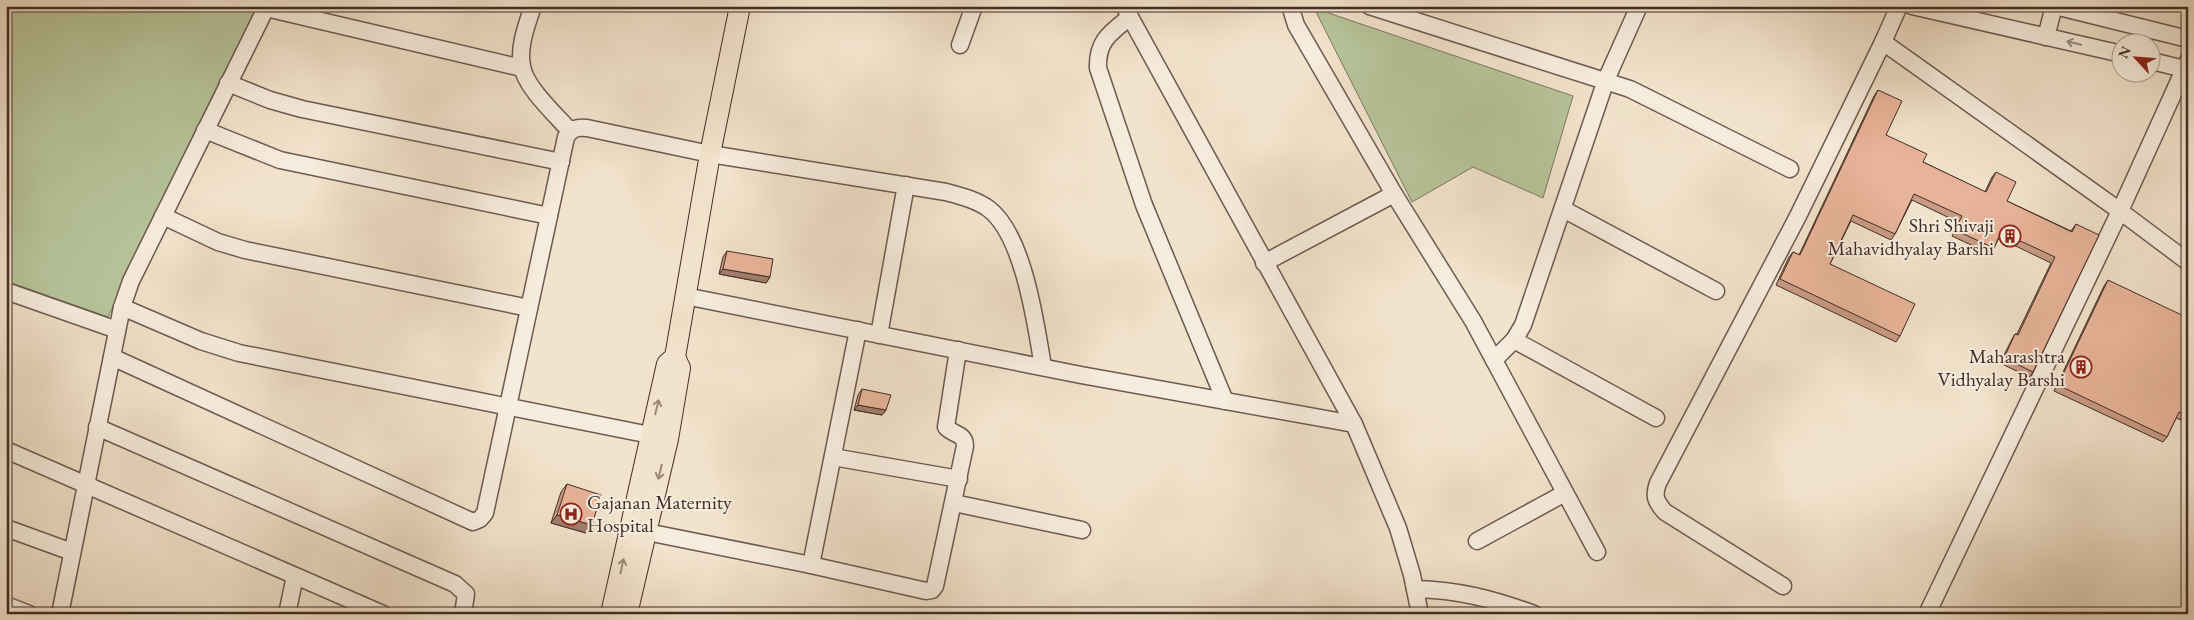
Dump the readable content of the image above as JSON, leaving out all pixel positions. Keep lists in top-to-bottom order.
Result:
{
  "places": {
    "building": ["Shri Shivaji Mahavidhyalay Barshi", "Maharashtra Vidhyalay Barshi"],
    "hospital": ["Gajanan Maternity Hospital"]
  },
  "north": "top left"
}
